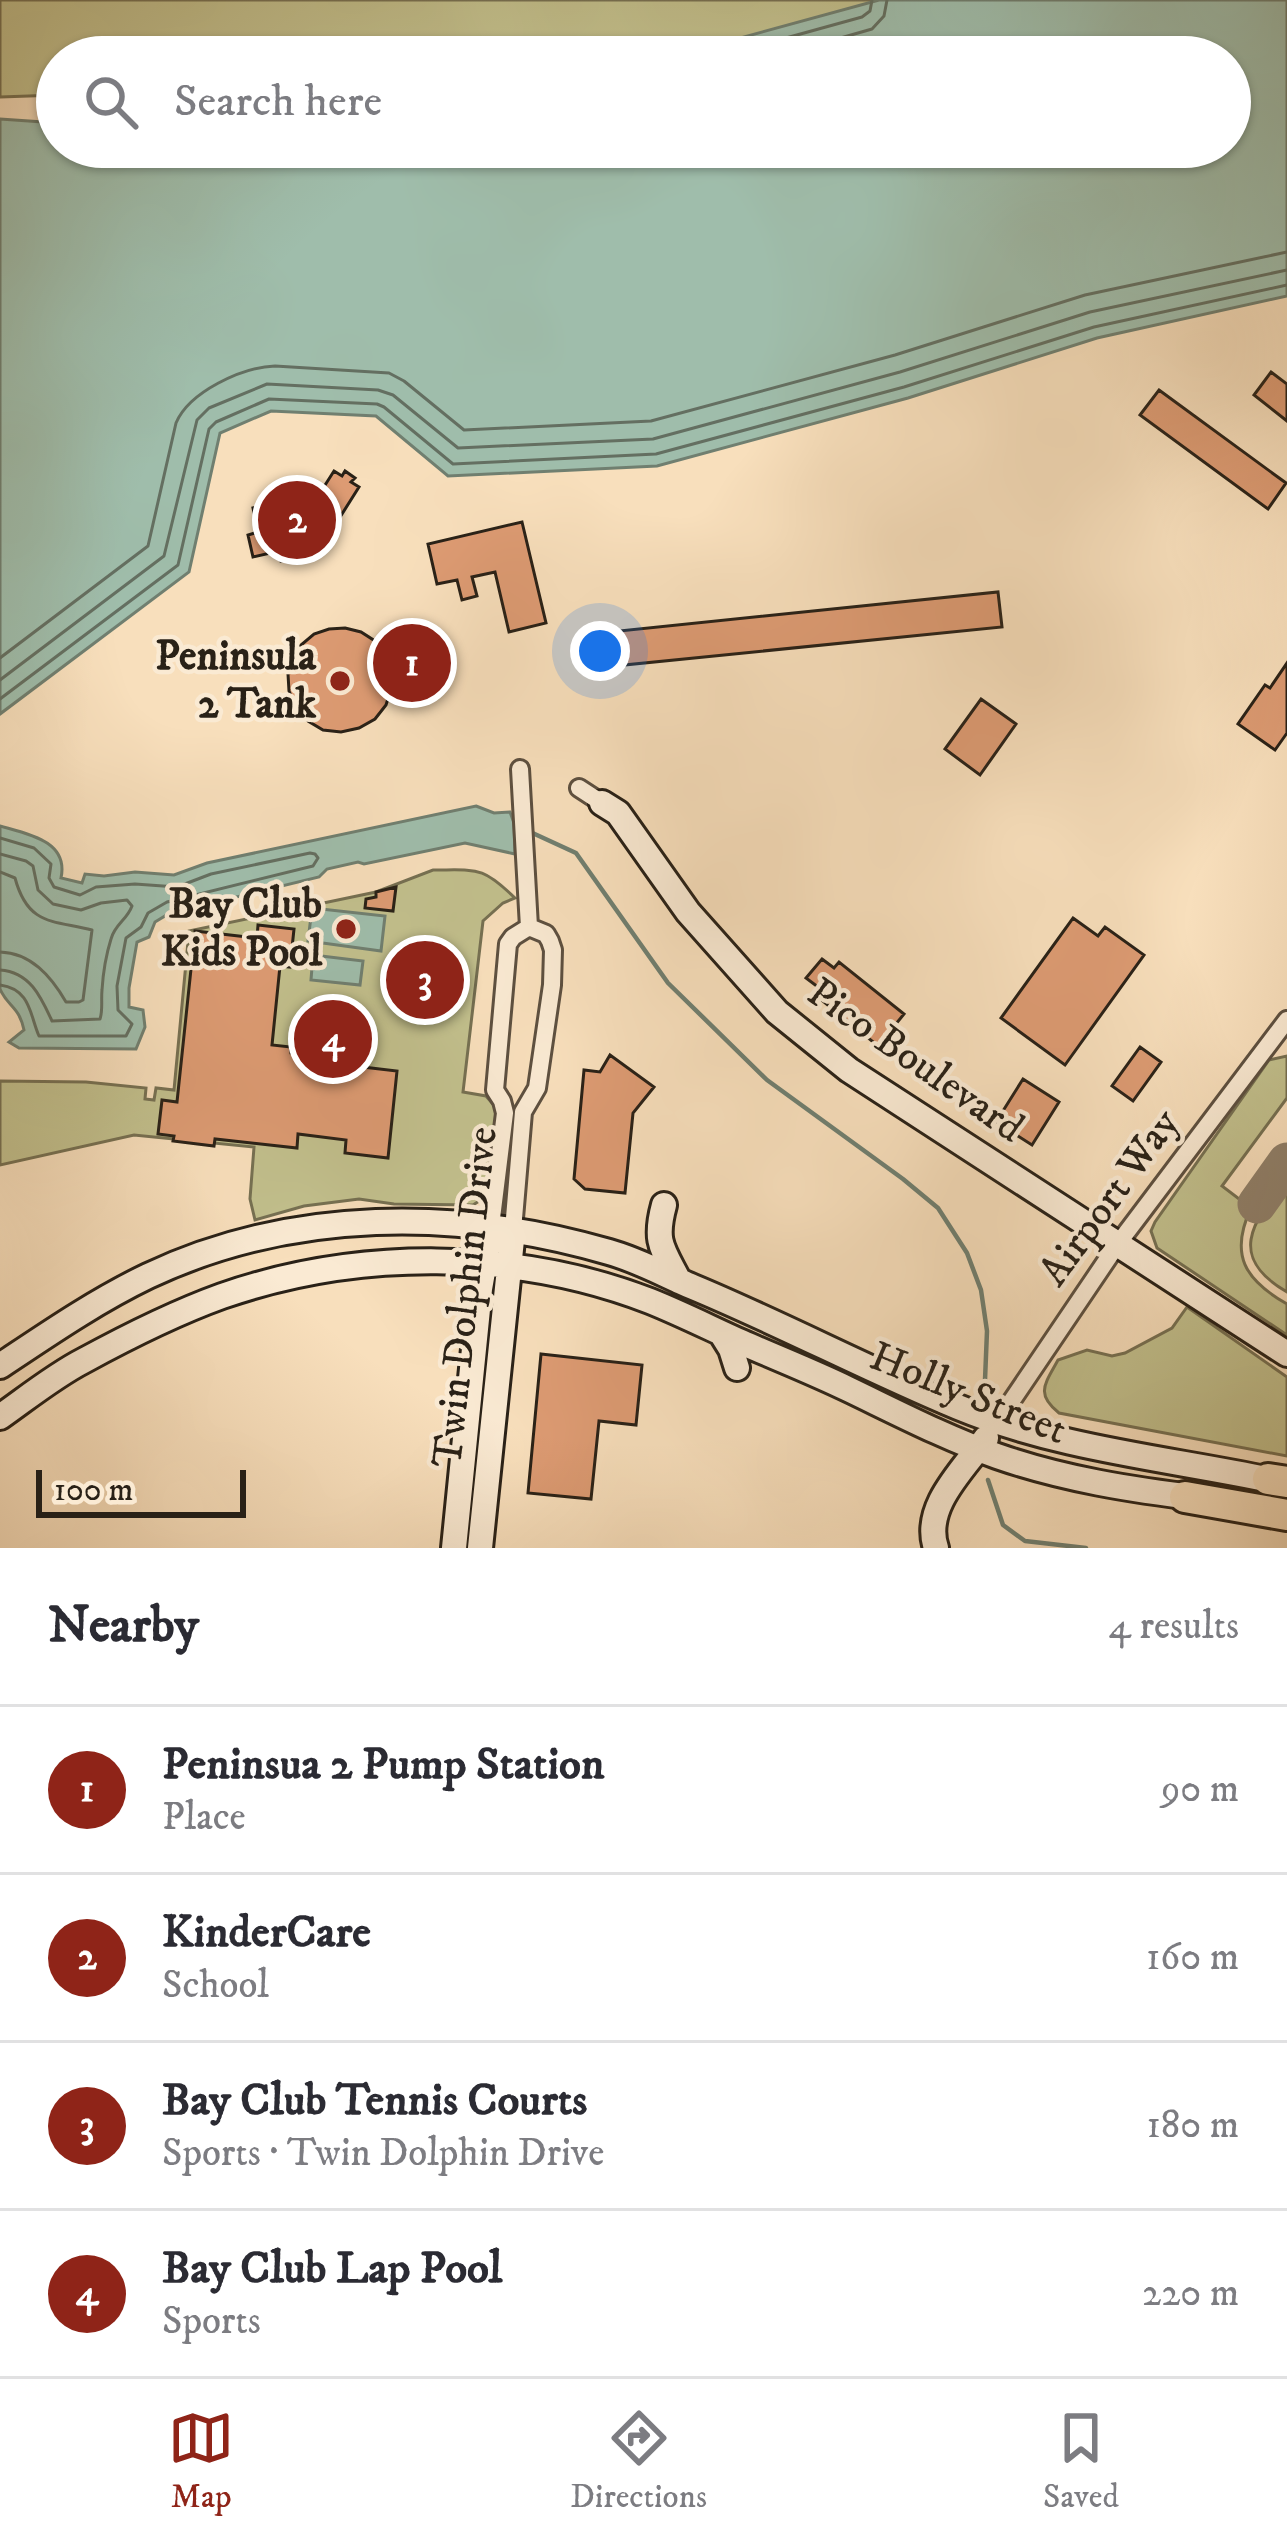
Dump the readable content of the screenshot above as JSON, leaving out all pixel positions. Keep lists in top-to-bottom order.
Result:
{
  "streets": {
    "main road": ["Pico Boulevard", "Twin Dolphin Drive", "Holly Street"],
    "street": ["Airport Way"]
  },
  "crossings": [
    ["Pico Boulevard", "Airport Way"],
    ["Airport Way", "Holly Street"],
    ["Twin Dolphin Drive", "Holly Street"]
  ],
  "places": ["Peninsula 2 Tank", "Bay Club Kids Pool"],
  "scale_bar": "100 m",
  "page": {
    "search": "Search here",
    "pins": [
      "2",
      "1",
      "3",
      "4"
    ],
    "scale": "100 m",
    "heading": ["Nearby", "4 results"],
    "list": [
      {
        "mark": "1",
        "name": "Peninsua 2 Pump Station",
        "note": "Place",
        "value": "90 m"
      },
      {
        "mark": "2",
        "name": "KinderCare",
        "note": "School",
        "value": "160 m"
      },
      {
        "mark": "3",
        "name": "Bay Club Tennis Courts",
        "note": "Sports · Twin Dolphin Drive",
        "value": "180 m"
      },
      {
        "mark": "4",
        "name": "Bay Club Lap Pool",
        "note": "Sports",
        "value": "220 m"
      }
    ],
    "nav": ["Map", "Directions", "Saved"]
  }
}
